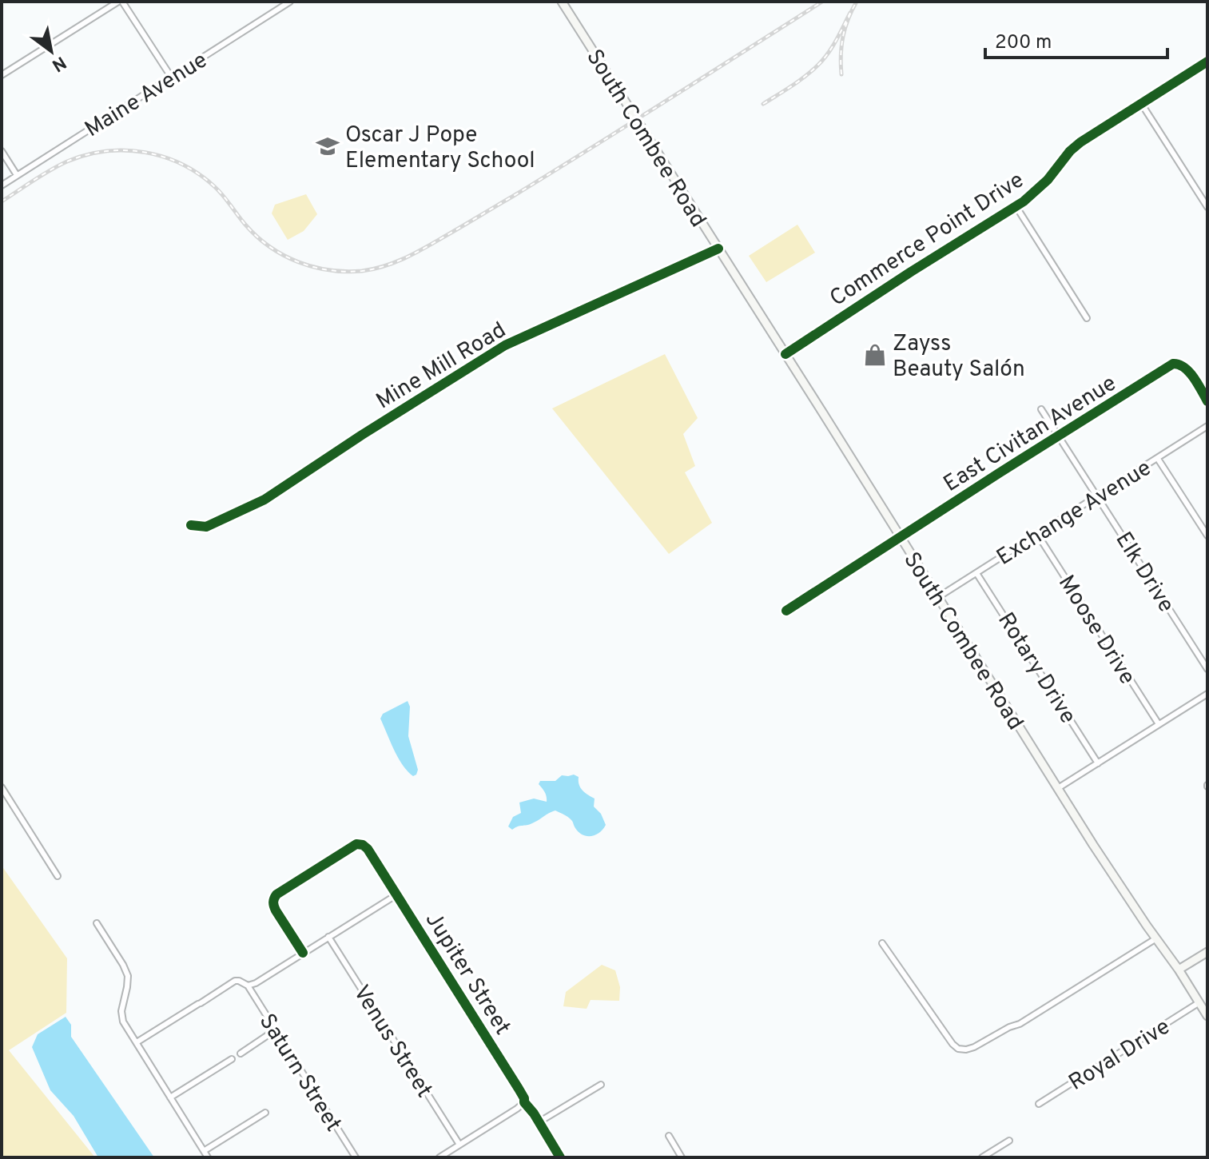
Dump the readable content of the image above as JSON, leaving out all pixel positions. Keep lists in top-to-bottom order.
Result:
{
  "streets": {
    "main road": ["South Combee Road", "Commerce Point Drive"],
    "street": [
      "Maine Avenue",
      "Mine Mill Road",
      "East Civitan Avenue",
      "Exchange Avenue",
      "Elk Drive",
      "Moose Drive",
      "Rotary Drive",
      "Jupiter Street",
      "Venus Street",
      "Royal Drive",
      "Saturn Street"
    ]
  },
  "crossings": [
    ["South Combee Road", "Commerce Point Drive"],
    ["South Combee Road", "Mine Mill Road"],
    ["South Combee Road", "East Civitan Avenue"],
    ["South Combee Road", "Exchange Avenue"],
    ["South Combee Road", "Royal Drive"],
    ["East Civitan Avenue", "Elk Drive"],
    ["Exchange Avenue", "Elk Drive"],
    ["Exchange Avenue", "Moose Drive"],
    ["Exchange Avenue", "Rotary Drive"]
  ],
  "places": {
    "school or university": ["Oscar J Pope Elementary School"],
    "shop": ["Zayss Beauty Salón"]
  },
  "scale_bar": "200 m",
  "north": "bottom right"
}
